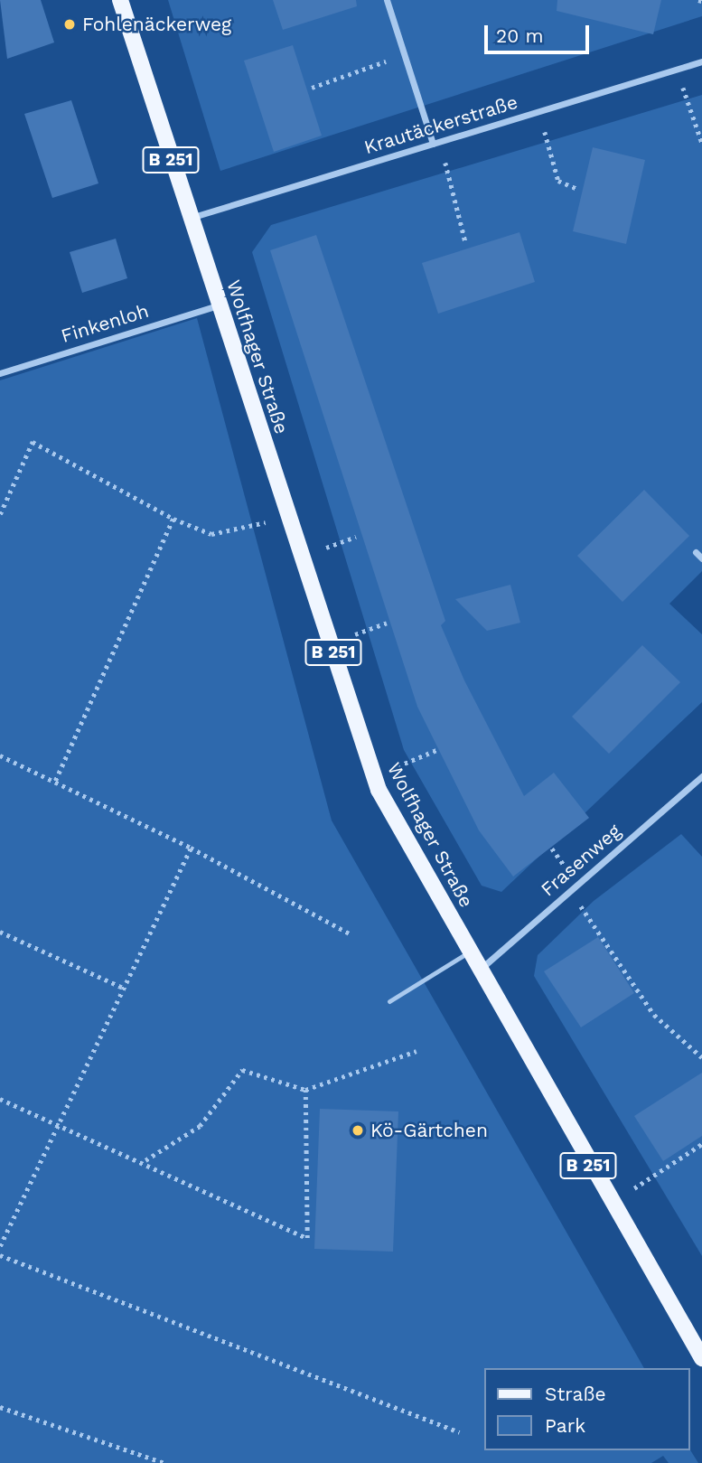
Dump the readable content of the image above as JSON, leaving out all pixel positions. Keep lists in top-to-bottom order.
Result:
{
  "streets": {
    "main road": ["B 251", "Wolfhager Straße"],
    "street": ["Krautäckerstraße", "Finkenloh", "Frasenweg"]
  },
  "crossings": [
    ["Krautäckerstraße", "Wolfhager Straße"],
    ["Finkenloh", "Wolfhager Straße"],
    ["Wolfhager Straße", "Frasenweg"]
  ],
  "places": ["Fohlenäckerweg", "Kö-Gärtchen"],
  "legend": ["Straße", "Park"],
  "scale_bar": "20 m"
}
